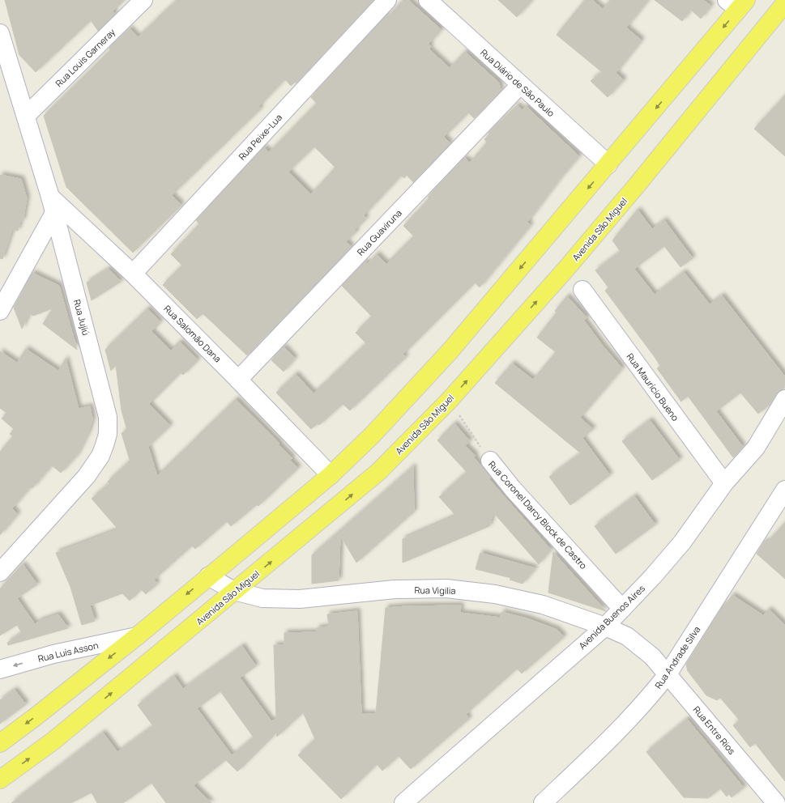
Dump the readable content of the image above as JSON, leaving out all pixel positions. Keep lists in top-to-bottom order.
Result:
{
  "streets": {
    "main road": ["Avenida São Miguel"],
    "street": [
      "Rua Louis Garneray",
      "Rua Diário de São Paulo",
      "Rua Peixe-Lua",
      "Rua Guaviruna",
      "Rua Jujiú",
      "Rua Salomão Dana",
      "Rua Maurício Bueno",
      "Rua Coronel Darcy Block de Castro",
      "Rua Vigilia",
      "Avenida Buenos Aires",
      "Rua Luís Asson",
      "Rua Andrade Silva",
      "Rua Entre Rios"
    ]
  },
  "crossings": [
    ["Rua Louis Garneray", "Rua Jujiú"],
    ["Rua Diário de São Paulo", "Rua Guaviruna"],
    ["Rua Peixe-Lua", "Rua Salomão Dana"],
    ["Avenida São Miguel", "Rua Coronel Darcy Block de Castro"],
    ["Avenida São Miguel", "Rua Vigilia"],
    ["Rua Guaviruna", "Rua Salomão Dana"],
    ["Rua Jujiú", "Rua Salomão Dana"],
    ["Rua Maurício Bueno", "Avenida Buenos Aires"],
    ["Rua Coronel Darcy Block de Castro", "Avenida Buenos Aires"],
    ["Rua Vigilia", "Avenida Buenos Aires"],
    ["Rua Vigilia", "Rua Entre Rios"],
    ["Rua Andrade Silva", "Rua Entre Rios"]
  ],
  "one_way": ["Rua Luís Asson"]
}
